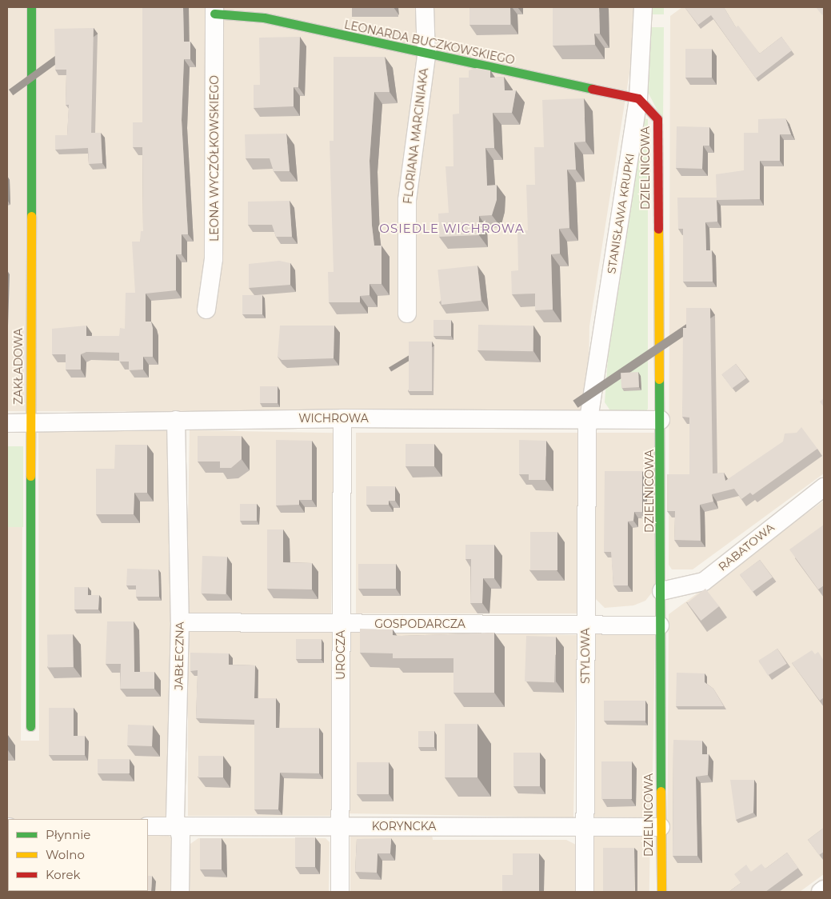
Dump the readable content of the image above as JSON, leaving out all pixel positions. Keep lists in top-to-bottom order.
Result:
{
  "streets": {
    "street": [
      "LEONARDA BUCZKOWSKIEGO",
      "FLORIANA MARCINIAKA",
      "LEONA WYCZÓŁKOWSKIEGO",
      "DZIELNICOWA",
      "STANISŁAWA KRUPKI",
      "ZAKŁADOWA",
      "WICHROWA",
      "RABATOWA",
      "GOSPODARCZA",
      "UROCZA",
      "JABŁECZNA",
      "STYLOWA",
      "KORYNCKA"
    ]
  },
  "crossings": [
    ["LEONARDA BUCZKOWSKIEGO", "FLORIANA MARCINIAKA"],
    ["LEONARDA BUCZKOWSKIEGO", "LEONA WYCZÓŁKOWSKIEGO"],
    ["LEONARDA BUCZKOWSKIEGO", "DZIELNICOWA"],
    ["LEONARDA BUCZKOWSKIEGO", "STANISŁAWA KRUPKI"],
    ["DZIELNICOWA", "STANISŁAWA KRUPKI"],
    ["DZIELNICOWA", "WICHROWA"],
    ["DZIELNICOWA", "RABATOWA"],
    ["DZIELNICOWA", "GOSPODARCZA"],
    ["DZIELNICOWA", "KORYNCKA"],
    ["STANISŁAWA KRUPKI", "WICHROWA"],
    ["STANISŁAWA KRUPKI", "STYLOWA"],
    ["ZAKŁADOWA", "WICHROWA"],
    ["WICHROWA", "UROCZA"],
    ["WICHROWA", "JABŁECZNA"],
    ["WICHROWA", "STYLOWA"],
    ["GOSPODARCZA", "UROCZA"],
    ["GOSPODARCZA", "JABŁECZNA"],
    ["GOSPODARCZA", "STYLOWA"],
    ["UROCZA", "KORYNCKA"],
    ["JABŁECZNA", "KORYNCKA"],
    ["STYLOWA", "KORYNCKA"]
  ],
  "districts": ["OSIEDLE WICHROWA"],
  "legend": ["Płynnie", "Wolno", "Korek"]
}
